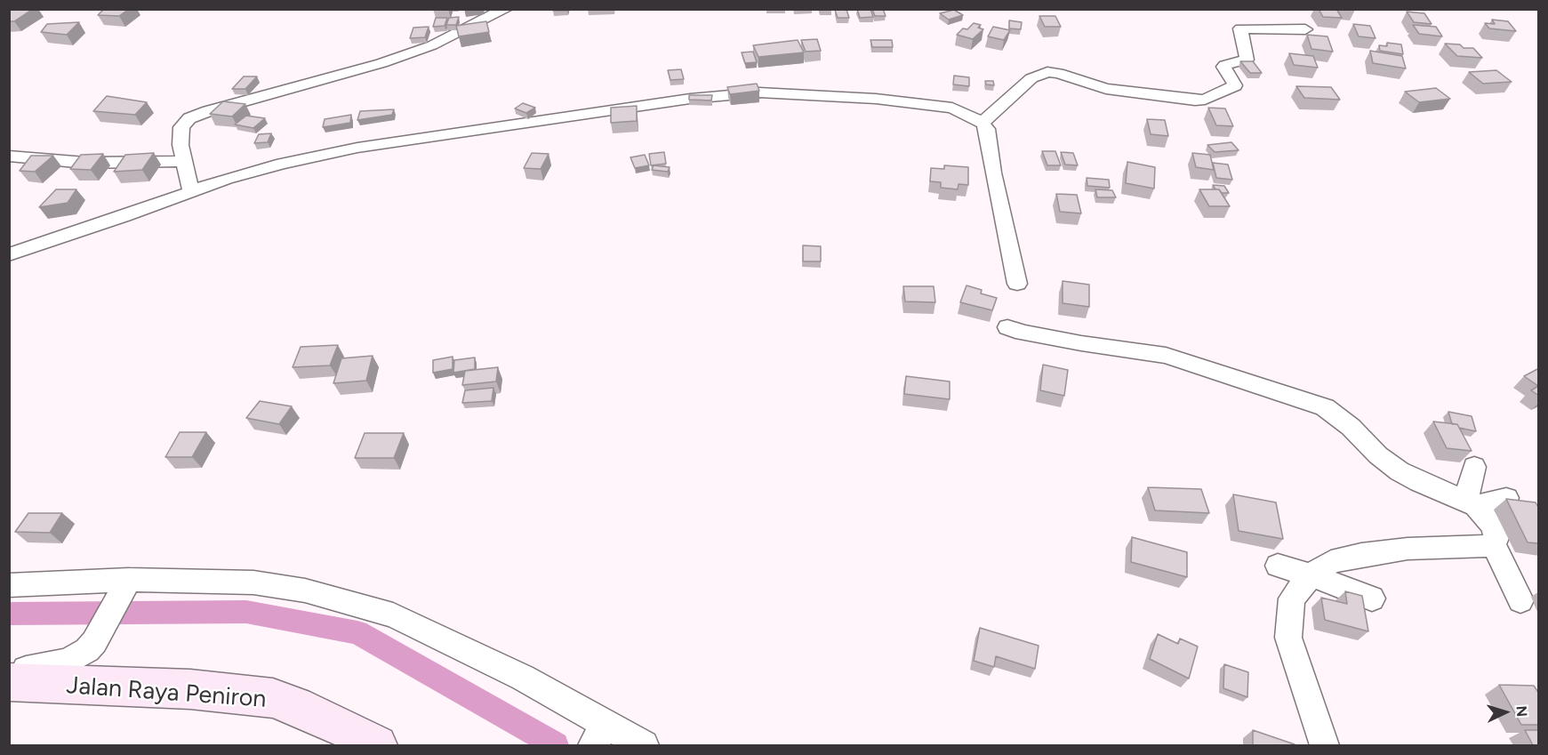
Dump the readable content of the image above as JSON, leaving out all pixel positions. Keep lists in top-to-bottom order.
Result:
{
  "streets": {
    "main road": ["Jalan Raya Peniron"]
  },
  "north": "right"
}
